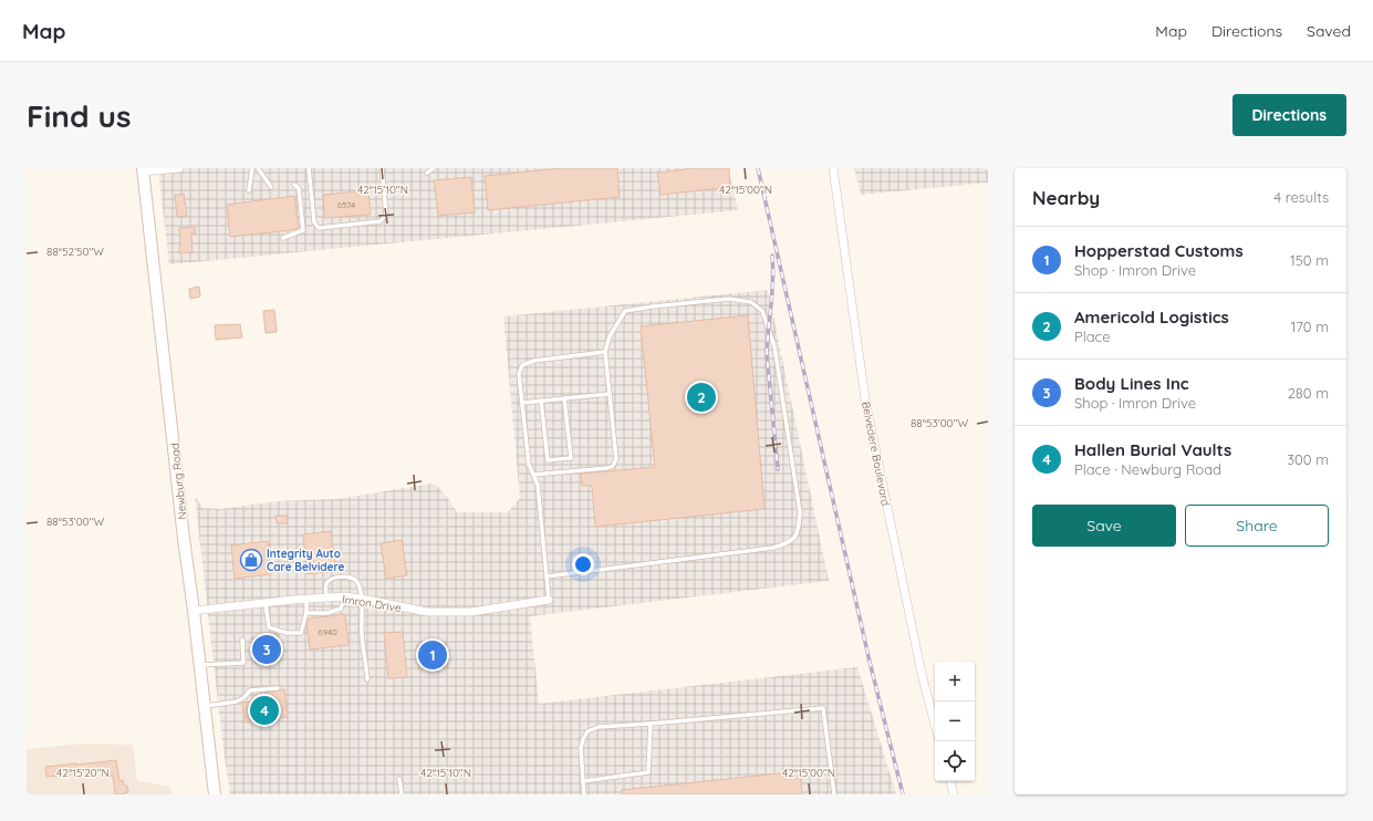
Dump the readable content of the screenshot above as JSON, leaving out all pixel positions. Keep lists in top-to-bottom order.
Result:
{
  "streets": {
    "main road": ["Newburg Road"],
    "street": ["Belvedere Boulevard", "Imron Drive"]
  },
  "crossings": [
    ["Newburg Road", "Imron Drive"]
  ],
  "places": {
    "shop": ["Integrity Auto Care Belvidere"]
  },
  "house_numbers": ["6574", "6940"],
  "page": {
    "header": "Map",
    "nav": ["Map", "Directions", "Saved"],
    "buttons": [
      "Directions",
      ["Save", "Share"]
    ],
    "title": "Find us",
    "heading": ["Nearby", "4 results"],
    "list": [
      {
        "mark": "1",
        "name": "Hopperstad Customs",
        "note": "Shop · Imron Drive",
        "value": "150 m"
      },
      {
        "mark": "2",
        "name": "Americold Logistics",
        "note": "Place",
        "value": "170 m"
      },
      {
        "mark": "3",
        "name": "Body Lines Inc",
        "note": "Shop · Imron Drive",
        "value": "280 m"
      },
      {
        "mark": "4",
        "name": "Hallen Burial Vaults",
        "note": "Place · Newburg Road",
        "value": "300 m"
      }
    ],
    "pins": [
      "2",
      "3",
      "1",
      "4"
    ],
    "map_buttons": ["+", "−"]
  },
  "coordinates": [
    "42°15'10\"N",
    "42°15'00\"N",
    "88°52'50\"W",
    "88°53'00\"W",
    "42°15'20\"N"
  ]
}
